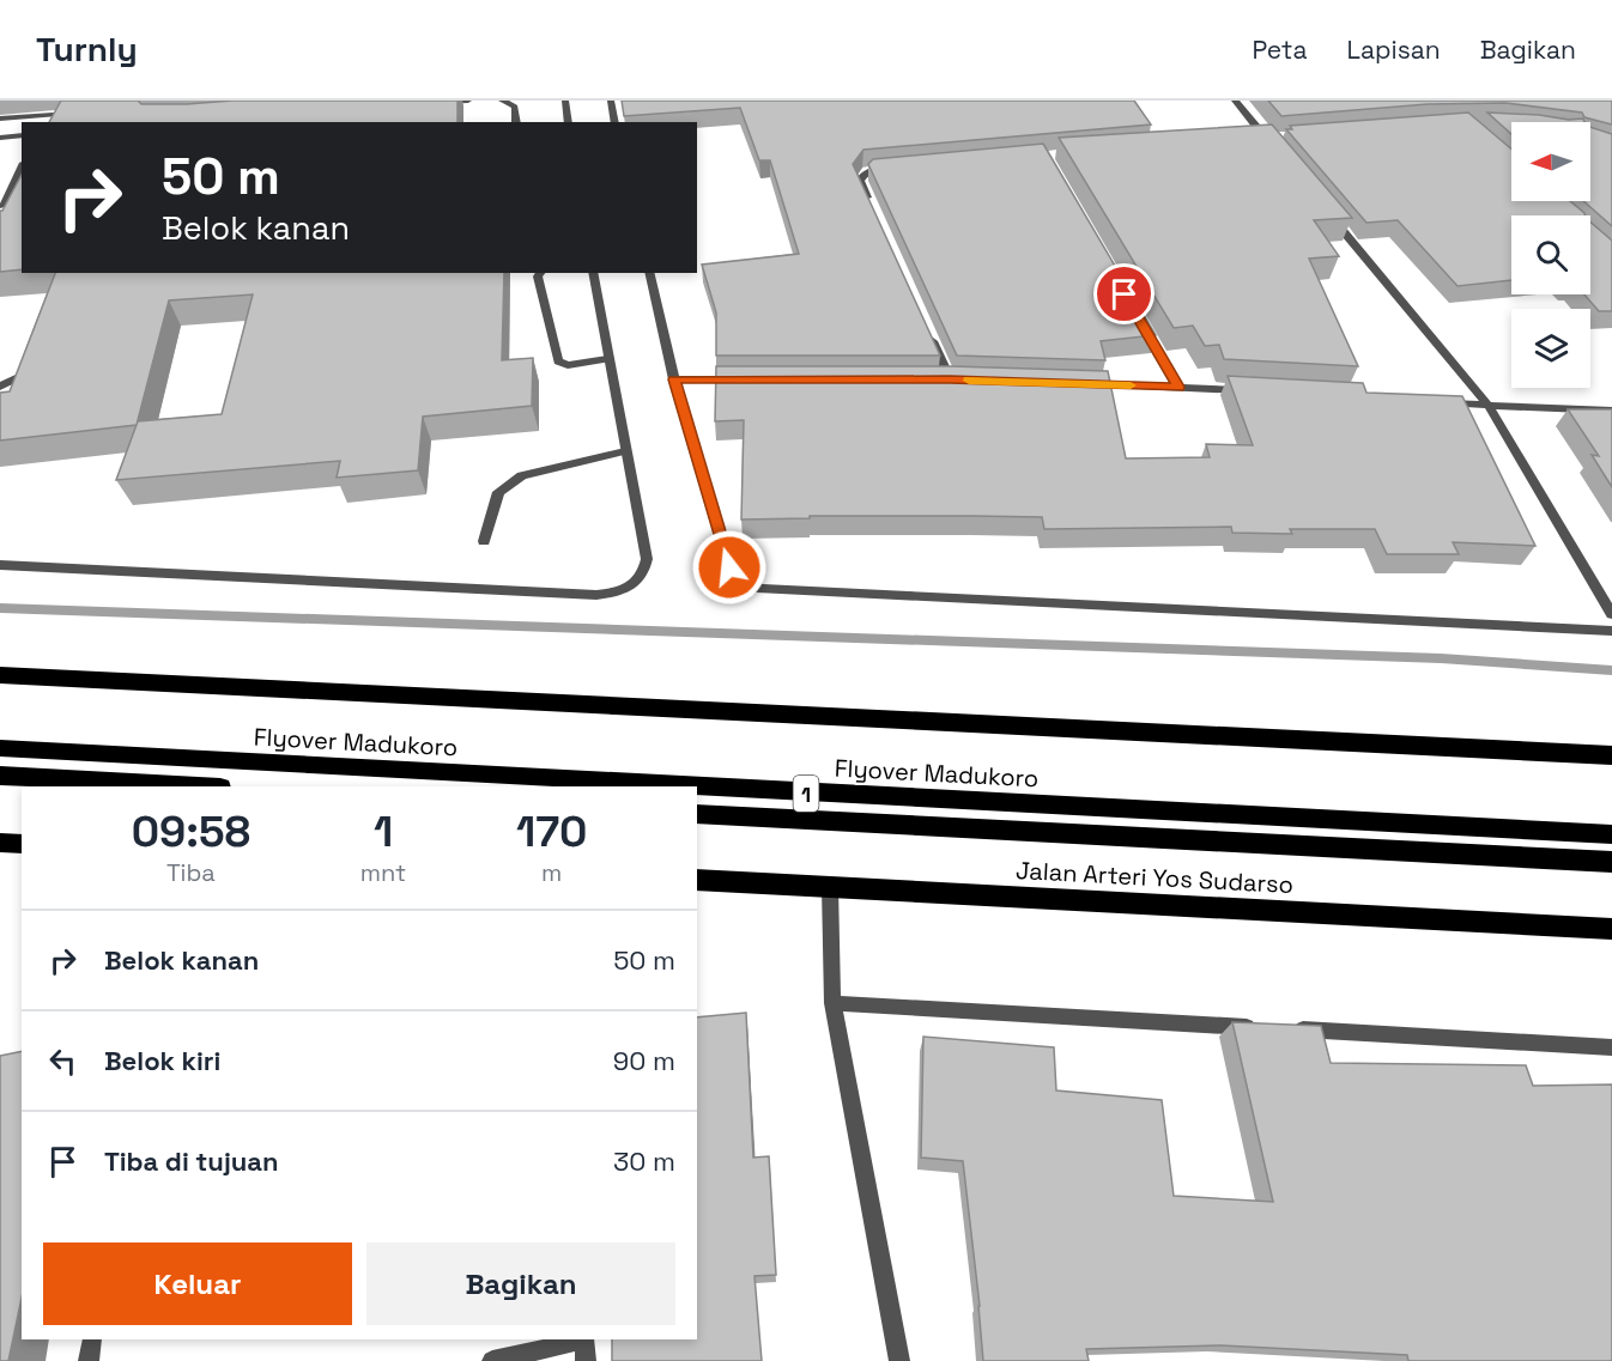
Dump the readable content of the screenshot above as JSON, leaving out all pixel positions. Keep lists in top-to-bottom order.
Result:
{
  "streets": {
    "highway": ["Flyover Madukoro", "1", "Jalan Arteri Yos Sudarso"]
  },
  "north": "left",
  "page": {
    "header": "Turnly",
    "nav": ["Peta", "Lapisan", "Bagikan"],
    "turn": ["50 m", "Belok kanan"],
    "eta": [
      "09:58",
      "Tiba",
      "1",
      "mnt",
      "170",
      "m"
    ],
    "list": [
      {
        "name": "Belok kanan",
        "value": "50 m"
      },
      {
        "name": "Belok kiri",
        "value": "90 m"
      },
      {
        "name": "Tiba di tujuan",
        "value": "30 m"
      }
    ],
    "buttons": ["Keluar", "Bagikan"]
  }
}
